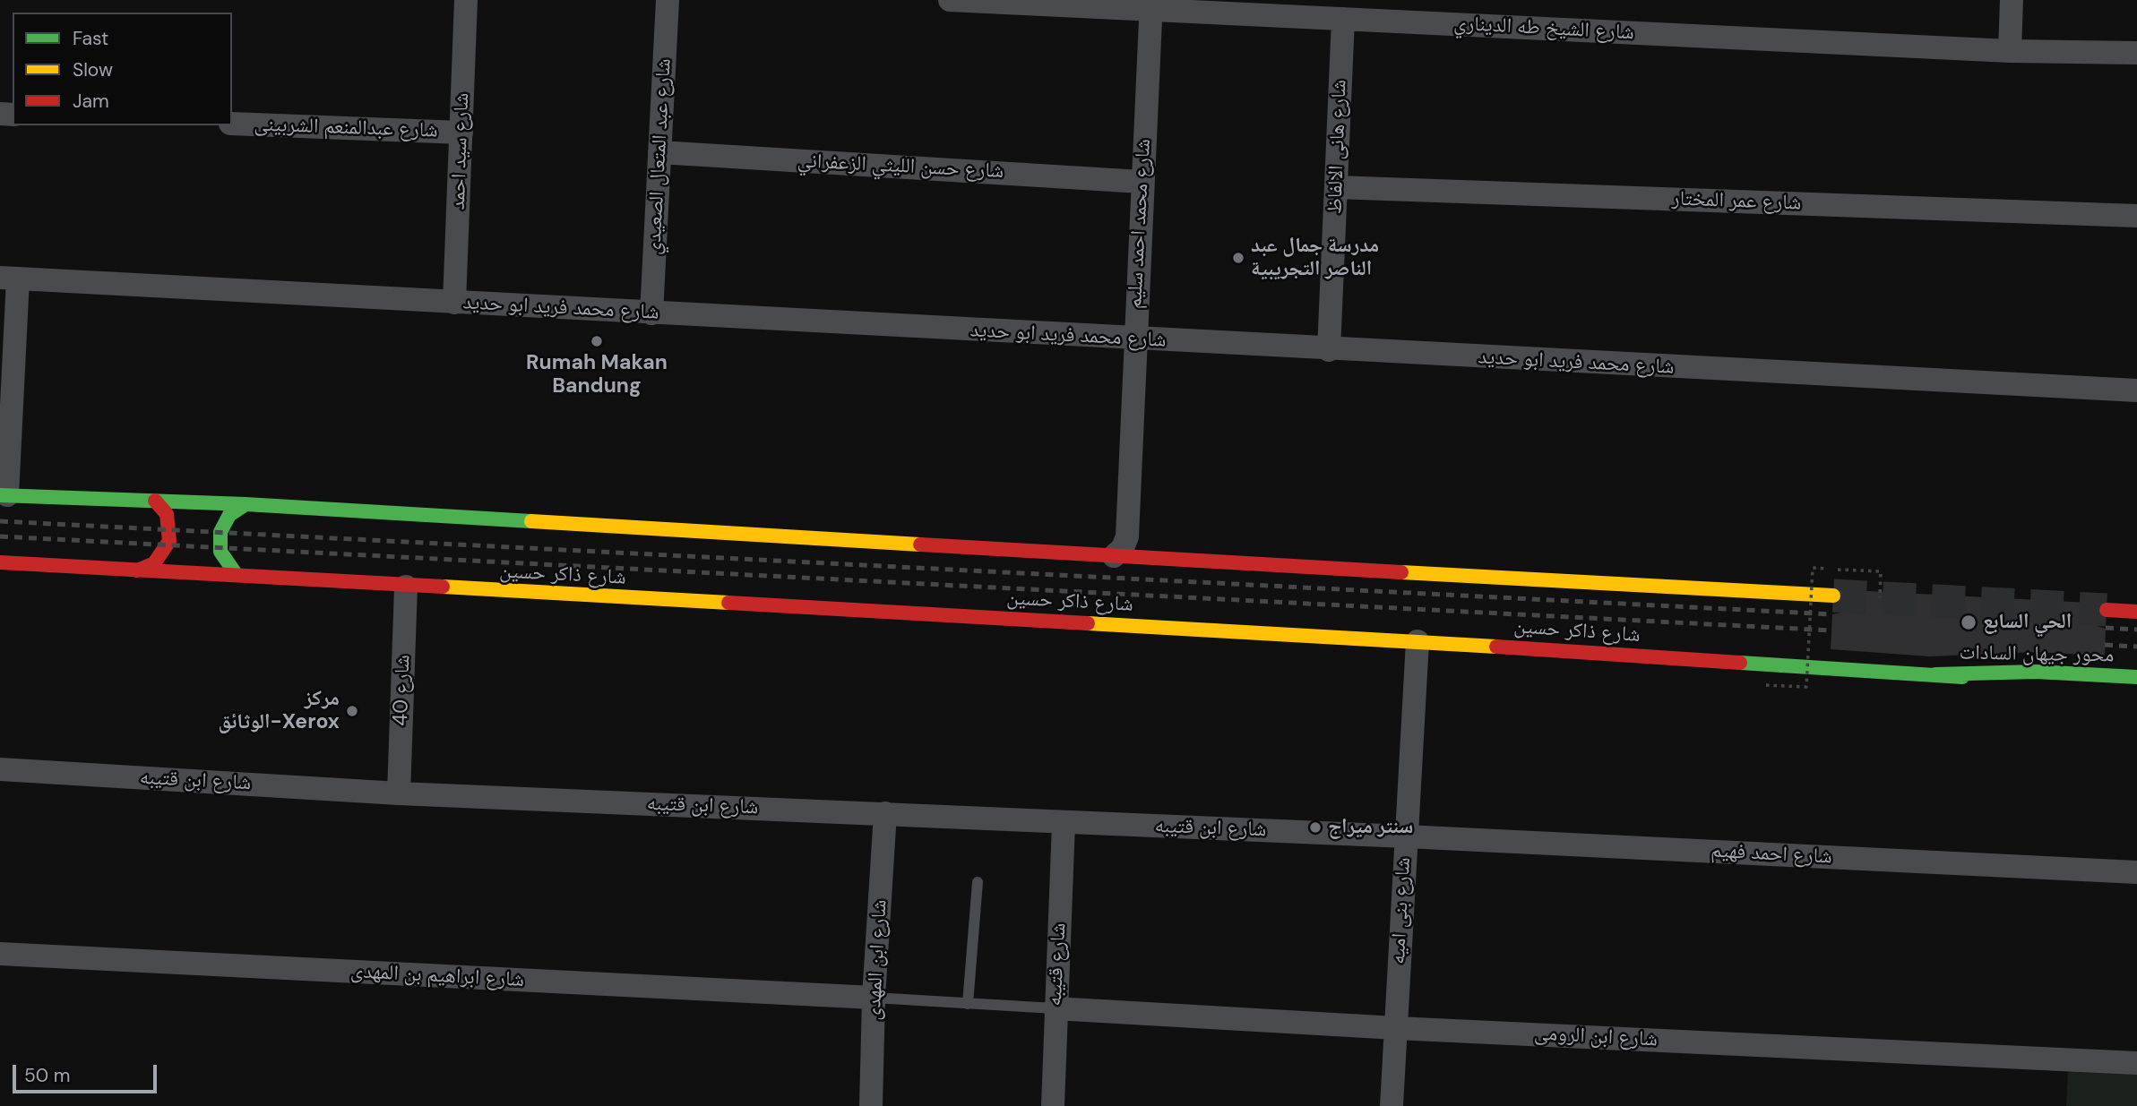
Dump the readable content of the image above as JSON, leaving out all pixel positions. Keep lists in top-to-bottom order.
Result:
{
  "streets": {
    "main road": ["شارع ذاكر حسين", "محور جيهان السادات"],
    "street": [
      "شارع الشيخ طه الديناري",
      "شارع عبدالمنعم الشربينى",
      "شارع هانى الالفاظ",
      "شارع سيد احمد",
      "شارع عبد المتعال الصعيدي",
      "شارع حسن الليثي الزعفراني",
      "شارع عمر المختار",
      "شارع محمد احمد سليم",
      "شارع محمد فريد ابو حديد",
      "شارع 40",
      "شارع ابن قتيبه",
      "شارع احمد فهيم",
      "شارع بنى اميه",
      "شارع ابن المهدى",
      "شارع قتيبه",
      "شارع ابراهيم بن المهدى",
      "شارع ابن الرومى"
    ]
  },
  "crossings": [
    ["شارع الشيخ طه الديناري", "شارع هانى الالفاظ"],
    ["شارع الشيخ طه الديناري", "شارع محمد احمد سليم"],
    ["شارع عبدالمنعم الشربينى", "شارع سيد احمد"],
    ["شارع هانى الالفاظ", "شارع عمر المختار"],
    ["شارع هانى الالفاظ", "شارع محمد فريد ابو حديد"],
    ["شارع سيد احمد", "شارع محمد فريد ابو حديد"],
    ["شارع عبد المتعال الصعيدي", "شارع حسن الليثي الزعفراني"],
    ["شارع عبد المتعال الصعيدي", "شارع محمد فريد ابو حديد"],
    ["شارع حسن الليثي الزعفراني", "شارع محمد احمد سليم"],
    ["شارع محمد احمد سليم", "شارع محمد فريد ابو حديد"],
    ["شارع ذاكر حسين", "محور جيهان السادات"],
    ["شارع ذاكر حسين", "شارع 40"],
    ["شارع ذاكر حسين", "شارع بنى اميه"],
    ["شارع 40", "شارع ابن قتيبه"],
    ["شارع ابن قتيبه", "شارع احمد فهيم"],
    ["شارع ابن قتيبه", "شارع بنى اميه"],
    ["شارع ابن قتيبه", "شارع ابن المهدى"],
    ["شارع ابن قتيبه", "شارع قتيبه"],
    ["شارع احمد فهيم", "شارع بنى اميه"],
    ["شارع بنى اميه", "شارع ابن الرومى"],
    ["شارع ابن المهدى", "شارع ابراهيم بن المهدى"],
    ["شارع قتيبه", "شارع ابن الرومى"]
  ],
  "places": [
    "مدرسة جمال عبد الناصر التجريبية",
    "Rumah Makan Bandung",
    "الحي السابع",
    "مركز الوثائق-Xerox",
    "سنتر ميراج"
  ],
  "legend": ["Fast", "Slow", "Jam"],
  "scale_bar": "50 m"
}
